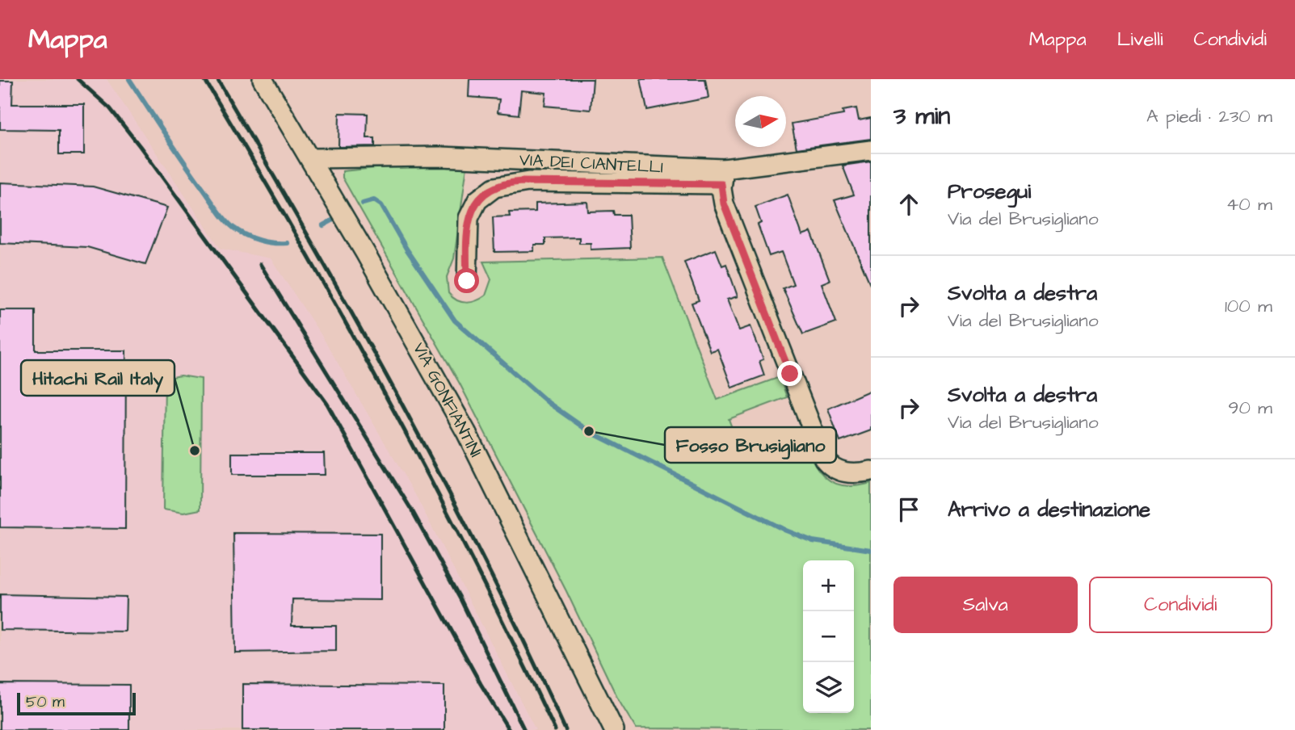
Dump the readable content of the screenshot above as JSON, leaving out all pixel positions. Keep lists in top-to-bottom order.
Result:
{
  "streets": {
    "street": ["VIA DEI CIANTELLI", "VIA GONFIANTINI"]
  },
  "crossings": [
    ["VIA DEI CIANTELLI", "VIA GONFIANTINI"]
  ],
  "places": ["Fosso Brusigliano", "Hitachi Rail Italy"],
  "scale_bar": "50 m",
  "north": "right",
  "page": {
    "header": "Mappa",
    "nav": ["Mappa", "Livelli", "Condividi"],
    "heading": ["3 min", "A piedi · 230 m"],
    "list": [
      ["Prosegui", "Via del Brusigliano", "40 m"],
      ["Svolta a destra", "Via del Brusigliano", "100 m"],
      ["Svolta a destra", "Via del Brusigliano", "90 m"],
      "Arrivo a destinazione"
    ],
    "buttons": ["Salva", "Condividi"],
    "map_buttons": ["+", "−"],
    "scale": "50 m"
  }
}
